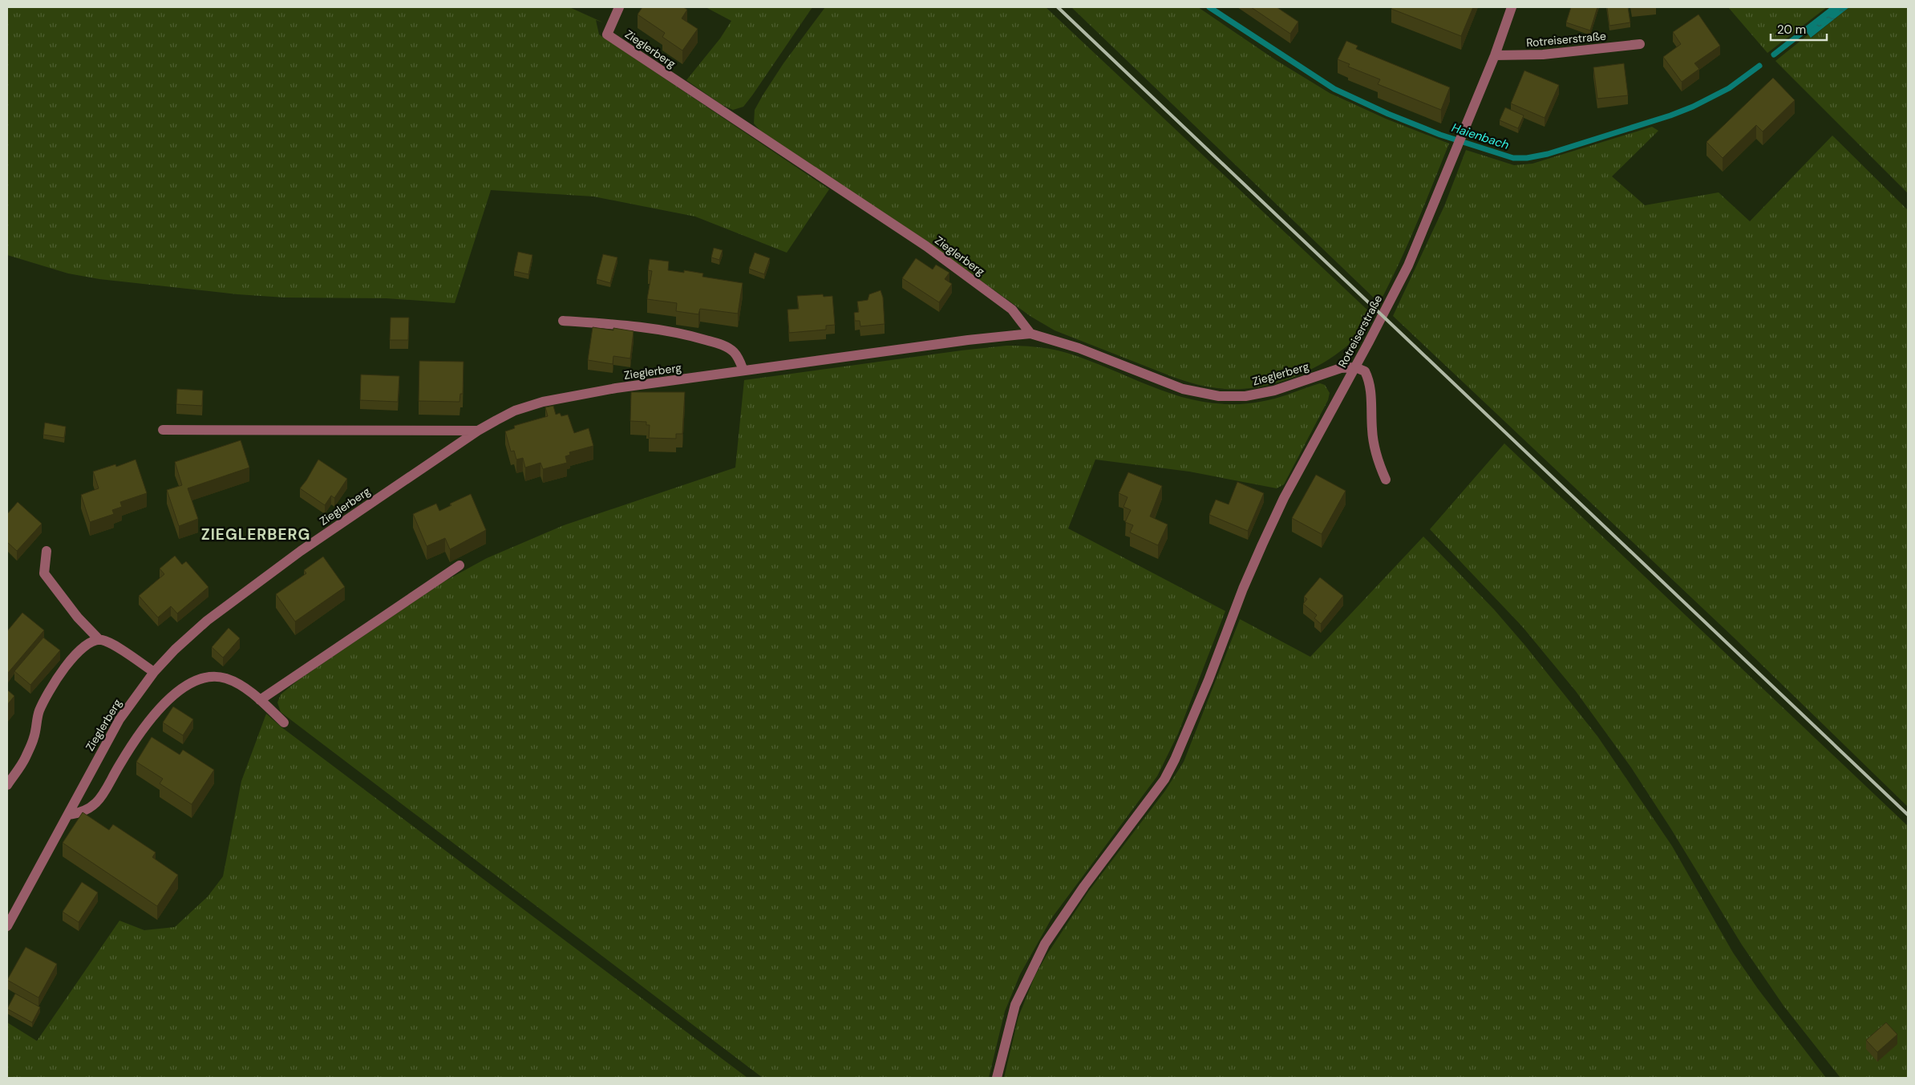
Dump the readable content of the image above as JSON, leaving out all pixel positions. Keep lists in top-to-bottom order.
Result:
{
  "streets": {
    "street": ["Rotreiserstraße", "Zieglerberg"]
  },
  "crossings": [
    ["Rotreiserstraße", "Zieglerberg"]
  ],
  "districts": ["ZIEGLERBERG"],
  "water": ["Haienbach"],
  "scale_bar": "20 m"
}
